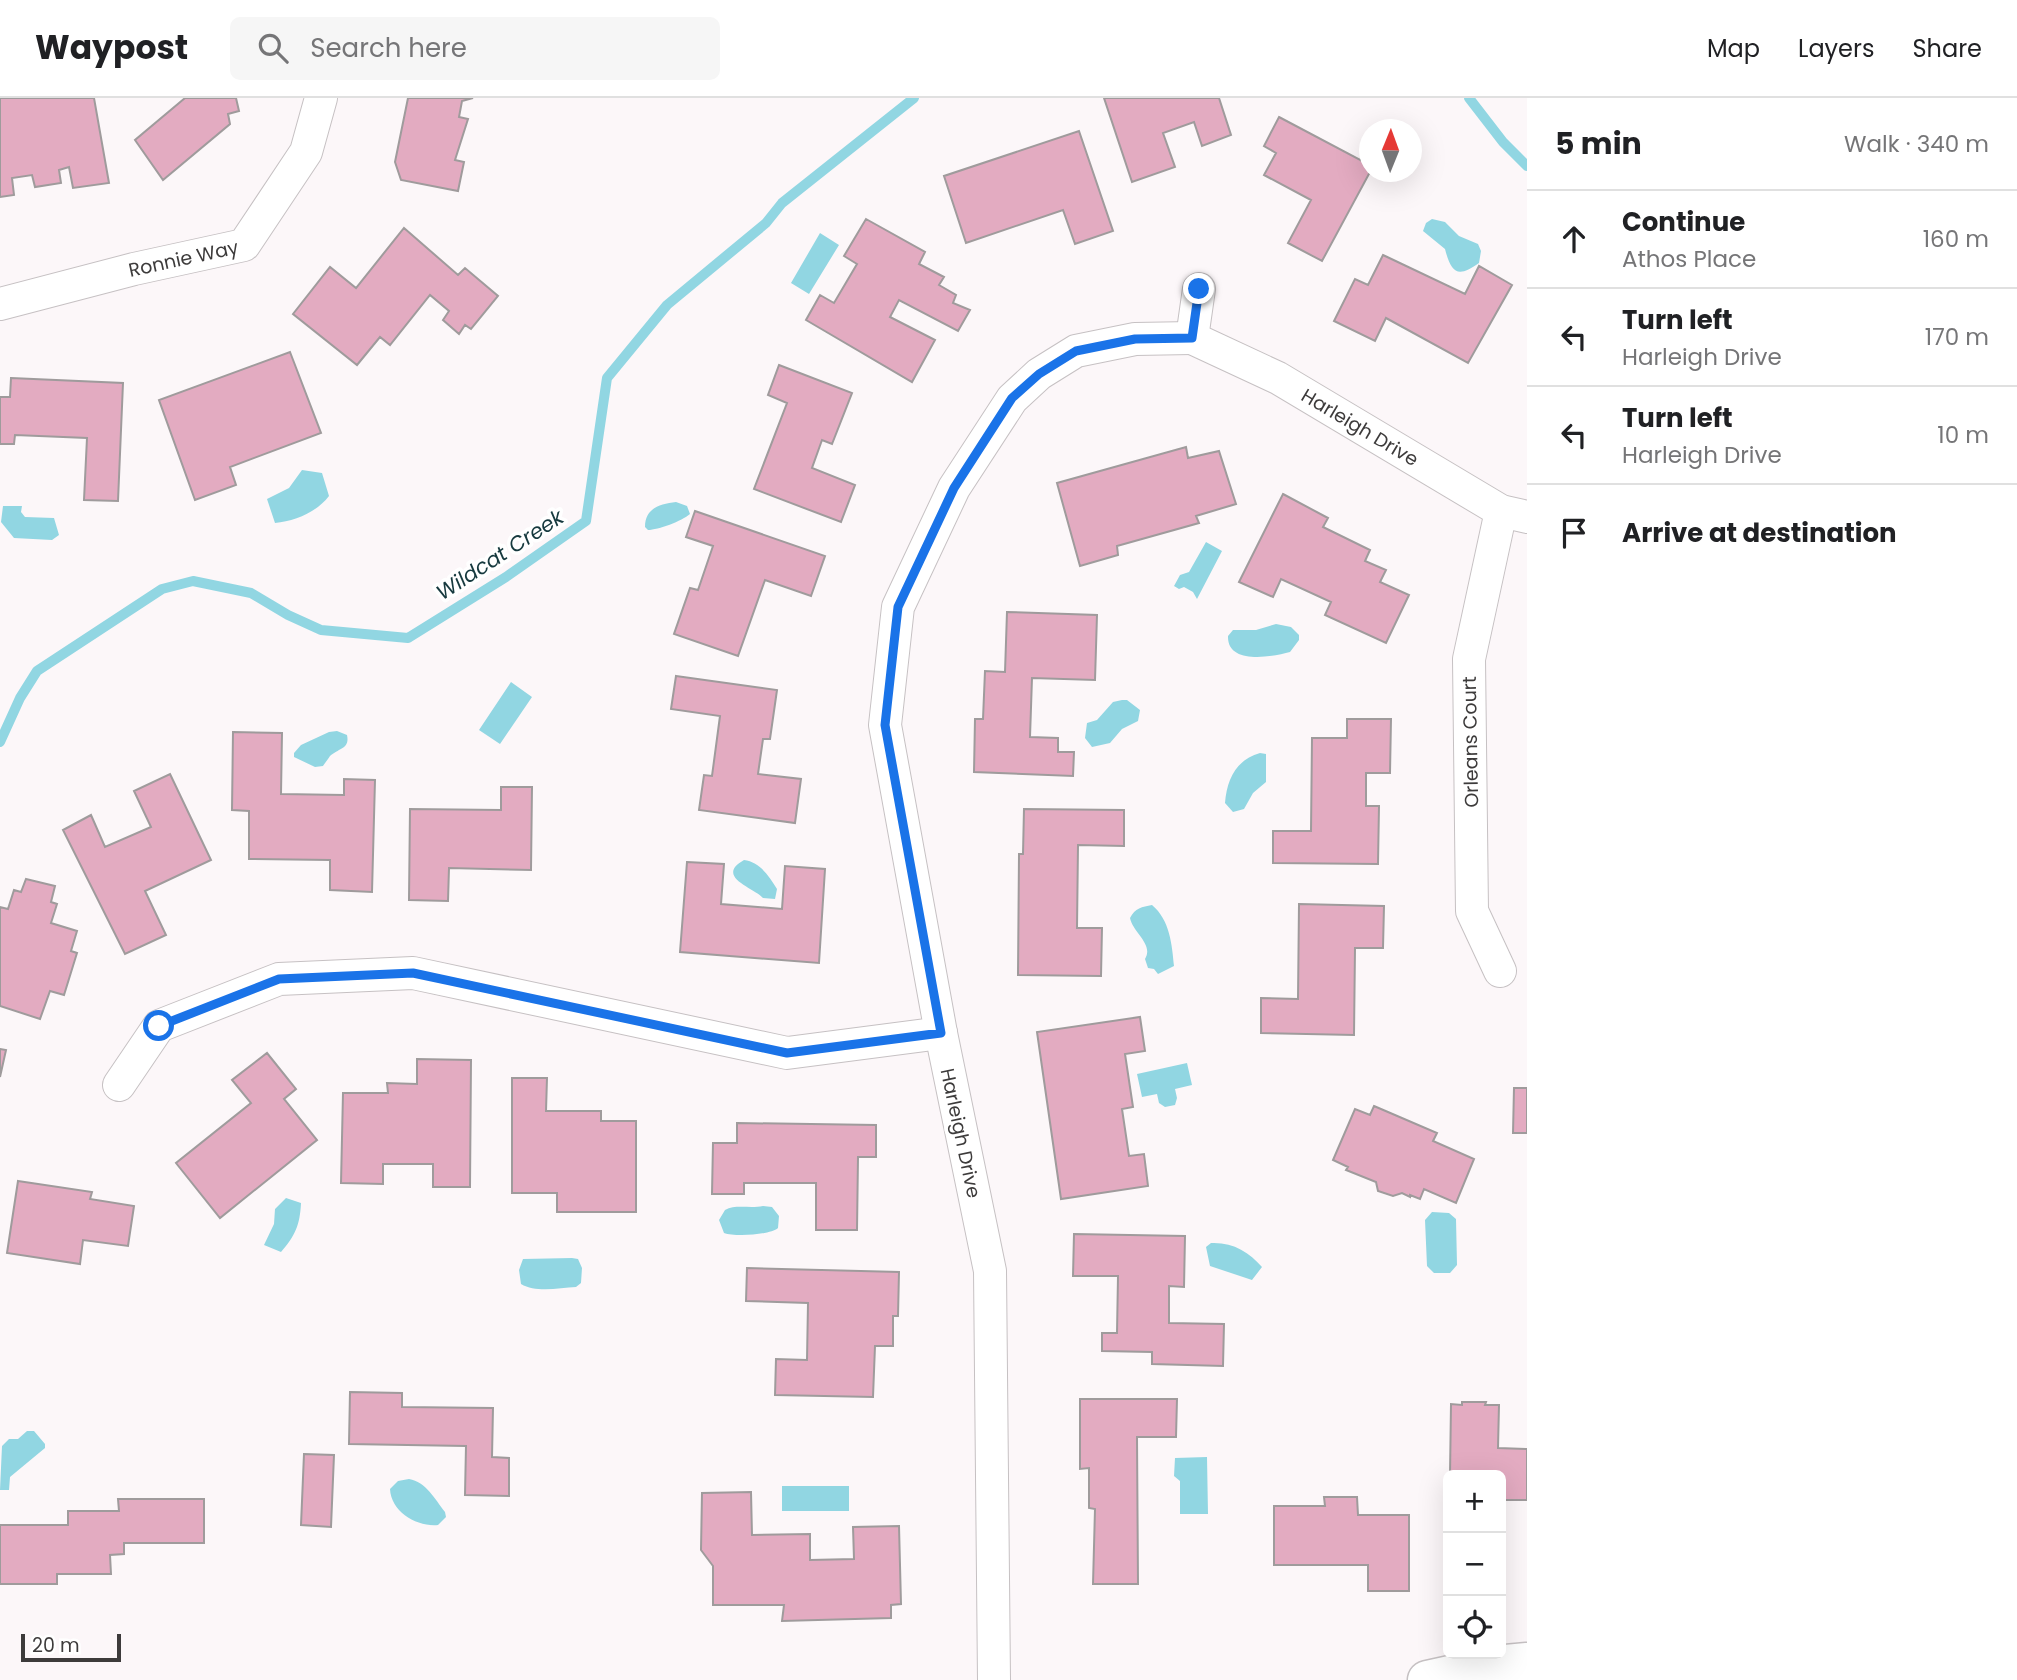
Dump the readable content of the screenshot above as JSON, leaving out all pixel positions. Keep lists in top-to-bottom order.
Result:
{
  "streets": {
    "street": ["Ronnie Way", "Harleigh Drive", "Orleans Court"]
  },
  "crossings": [
    ["Harleigh Drive", "Orleans Court"]
  ],
  "water": ["Wildcat Creek"],
  "scale_bar": "20 m",
  "north": "top",
  "page": {
    "header": "Waypost",
    "search": "Search here",
    "nav": ["Map", "Layers", "Share"],
    "heading": ["5 min", "Walk · 340 m"],
    "list": [
      ["Continue", "Athos Place", "160 m"],
      ["Turn left", "Harleigh Drive", "170 m"],
      ["Turn left", "Harleigh Drive", "10 m"],
      "Arrive at destination"
    ],
    "map_buttons": ["+", "−"],
    "scale": "20 m"
  }
}
